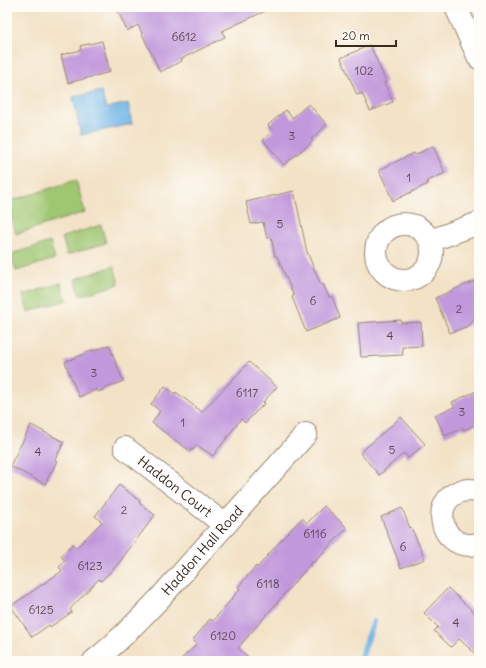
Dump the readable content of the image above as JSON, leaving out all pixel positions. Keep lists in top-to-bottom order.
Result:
{
  "streets": {
    "street": ["Haddon Court", "Haddon Hall Road"]
  },
  "crossings": [
    ["Haddon Court", "Haddon Hall Road"]
  ],
  "house_numbers": [
    "6612",
    "102",
    "3",
    "1",
    "5",
    "6",
    "2",
    "4",
    "3",
    "6117",
    "3",
    "1",
    "5",
    "4",
    "2",
    "6116",
    "6",
    "6123",
    "6118",
    "6125",
    "4",
    "6120"
  ],
  "scale_bar": "20 m"
}
